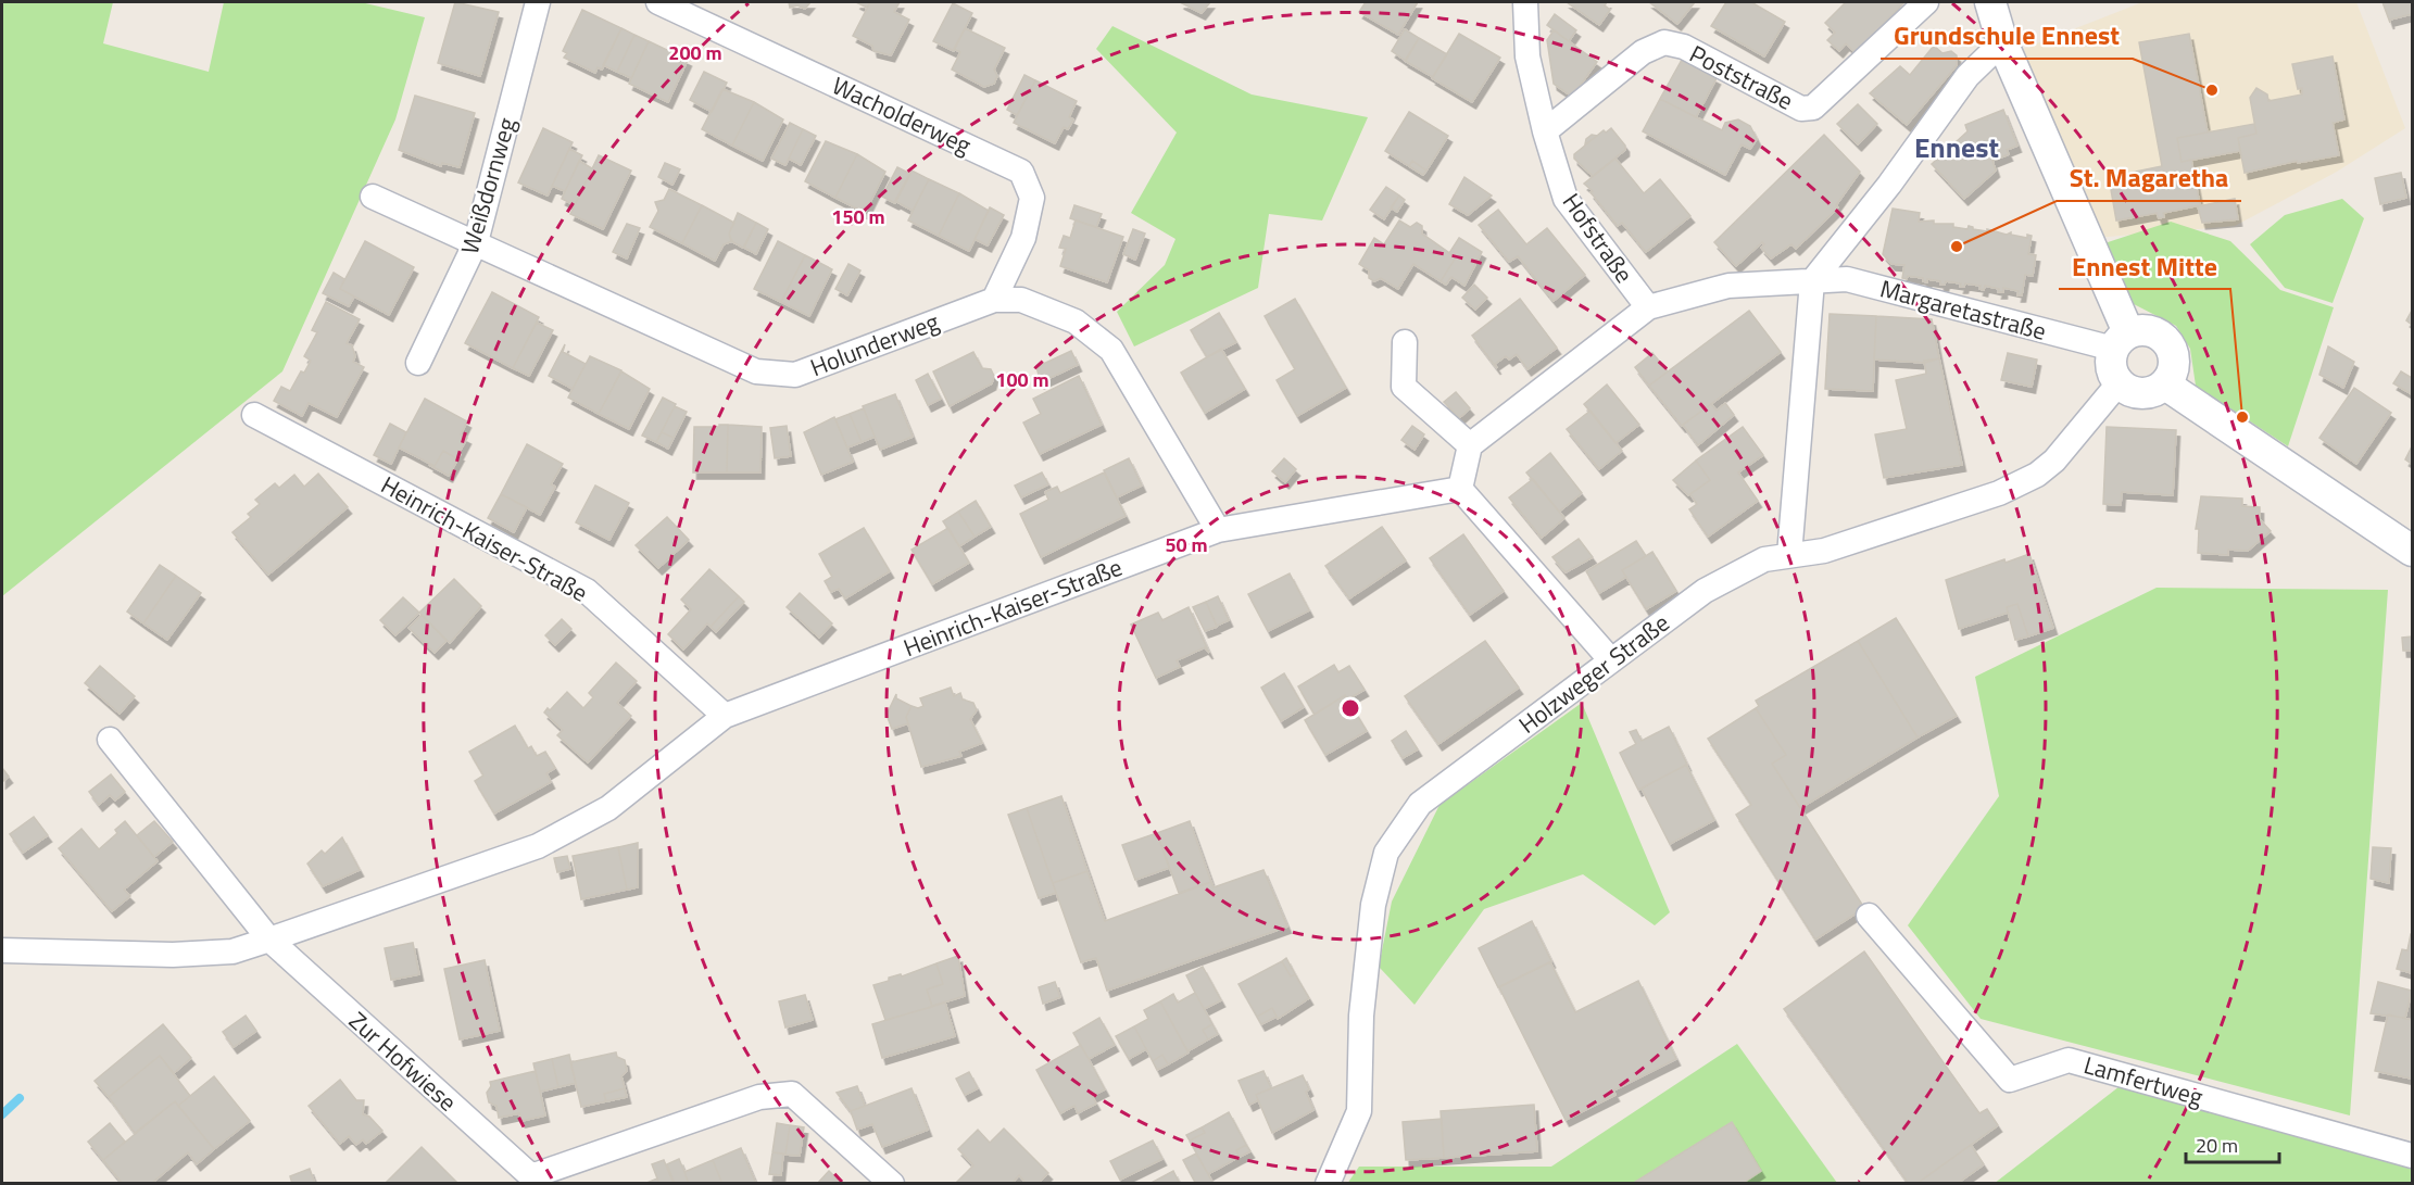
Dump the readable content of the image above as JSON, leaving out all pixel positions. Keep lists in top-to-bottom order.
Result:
{
  "streets": {
    "street": [
      "Poststraße",
      "Wacholderweg",
      "Weißdornweg",
      "Hofstraße",
      "Margaretastraße",
      "Holunderweg",
      "Heinrich-Kaiser-Straße",
      "Holzweger Straße",
      "Zur Hofwiese",
      "Lamfertweg"
    ]
  },
  "crossings": [
    ["Poststraße", "Hofstraße"],
    ["Wacholderweg", "Holunderweg"],
    ["Weißdornweg", "Holunderweg"],
    ["Hofstraße", "Margaretastraße"],
    ["Margaretastraße", "Holzweger Straße"],
    ["Holunderweg", "Heinrich-Kaiser-Straße"],
    ["Heinrich-Kaiser-Straße", "Zur Hofwiese"]
  ],
  "districts": ["Ennest"],
  "places": ["Grundschule Ennest", "St. Magaretha", "Ennest Mitte"],
  "scale_bar": "20 m",
  "rings": [
    "200 m",
    "150 m",
    "100 m",
    "50 m"
  ]
}
